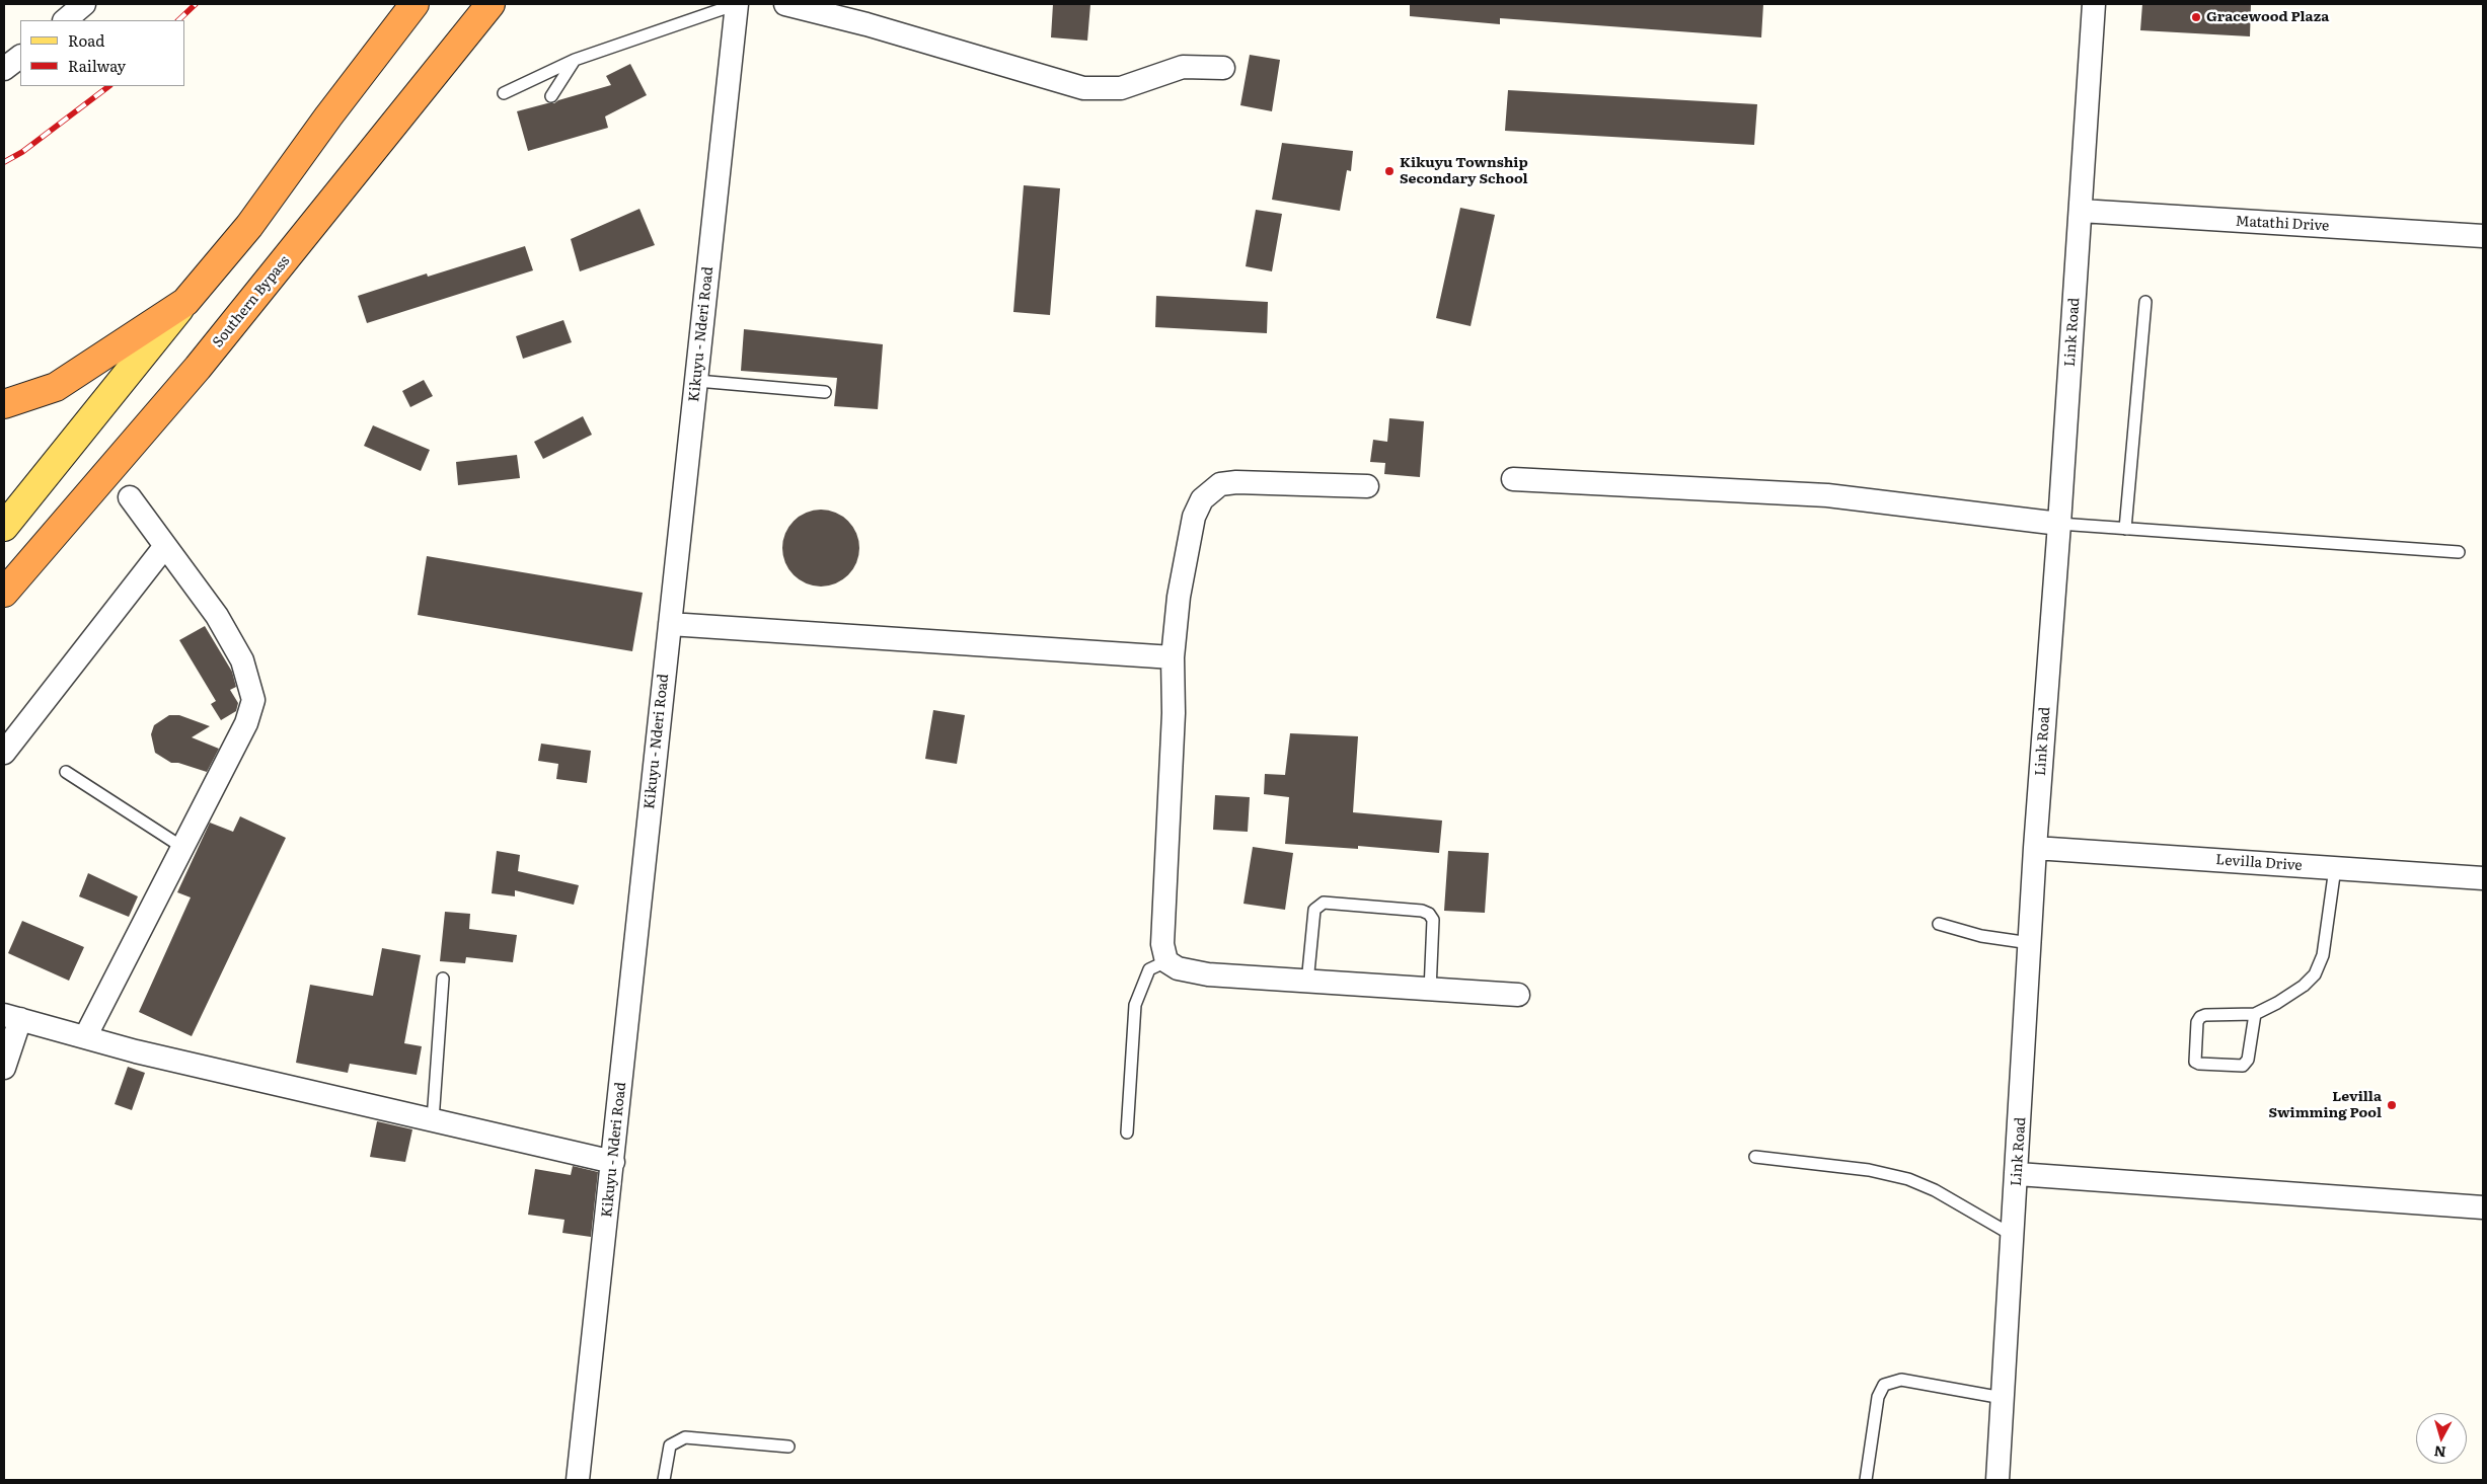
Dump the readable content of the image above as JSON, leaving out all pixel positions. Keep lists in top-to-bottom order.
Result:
{
  "streets": {
    "highway": ["Southern Bypass"],
    "street": [
      "Matathi Drive",
      "Link Road",
      "Kikuyu - Nderi Road",
      "Levilla Drive"
    ]
  },
  "crossings": [
    ["Matathi Drive", "Link Road"],
    ["Link Road", "Levilla Drive"]
  ],
  "places": ["Gracewood Plaza", "Kikuyu Township Secondary School", "Levilla Swimming Pool"],
  "legend": ["Road", "Railway"],
  "north": "bottom"
}
